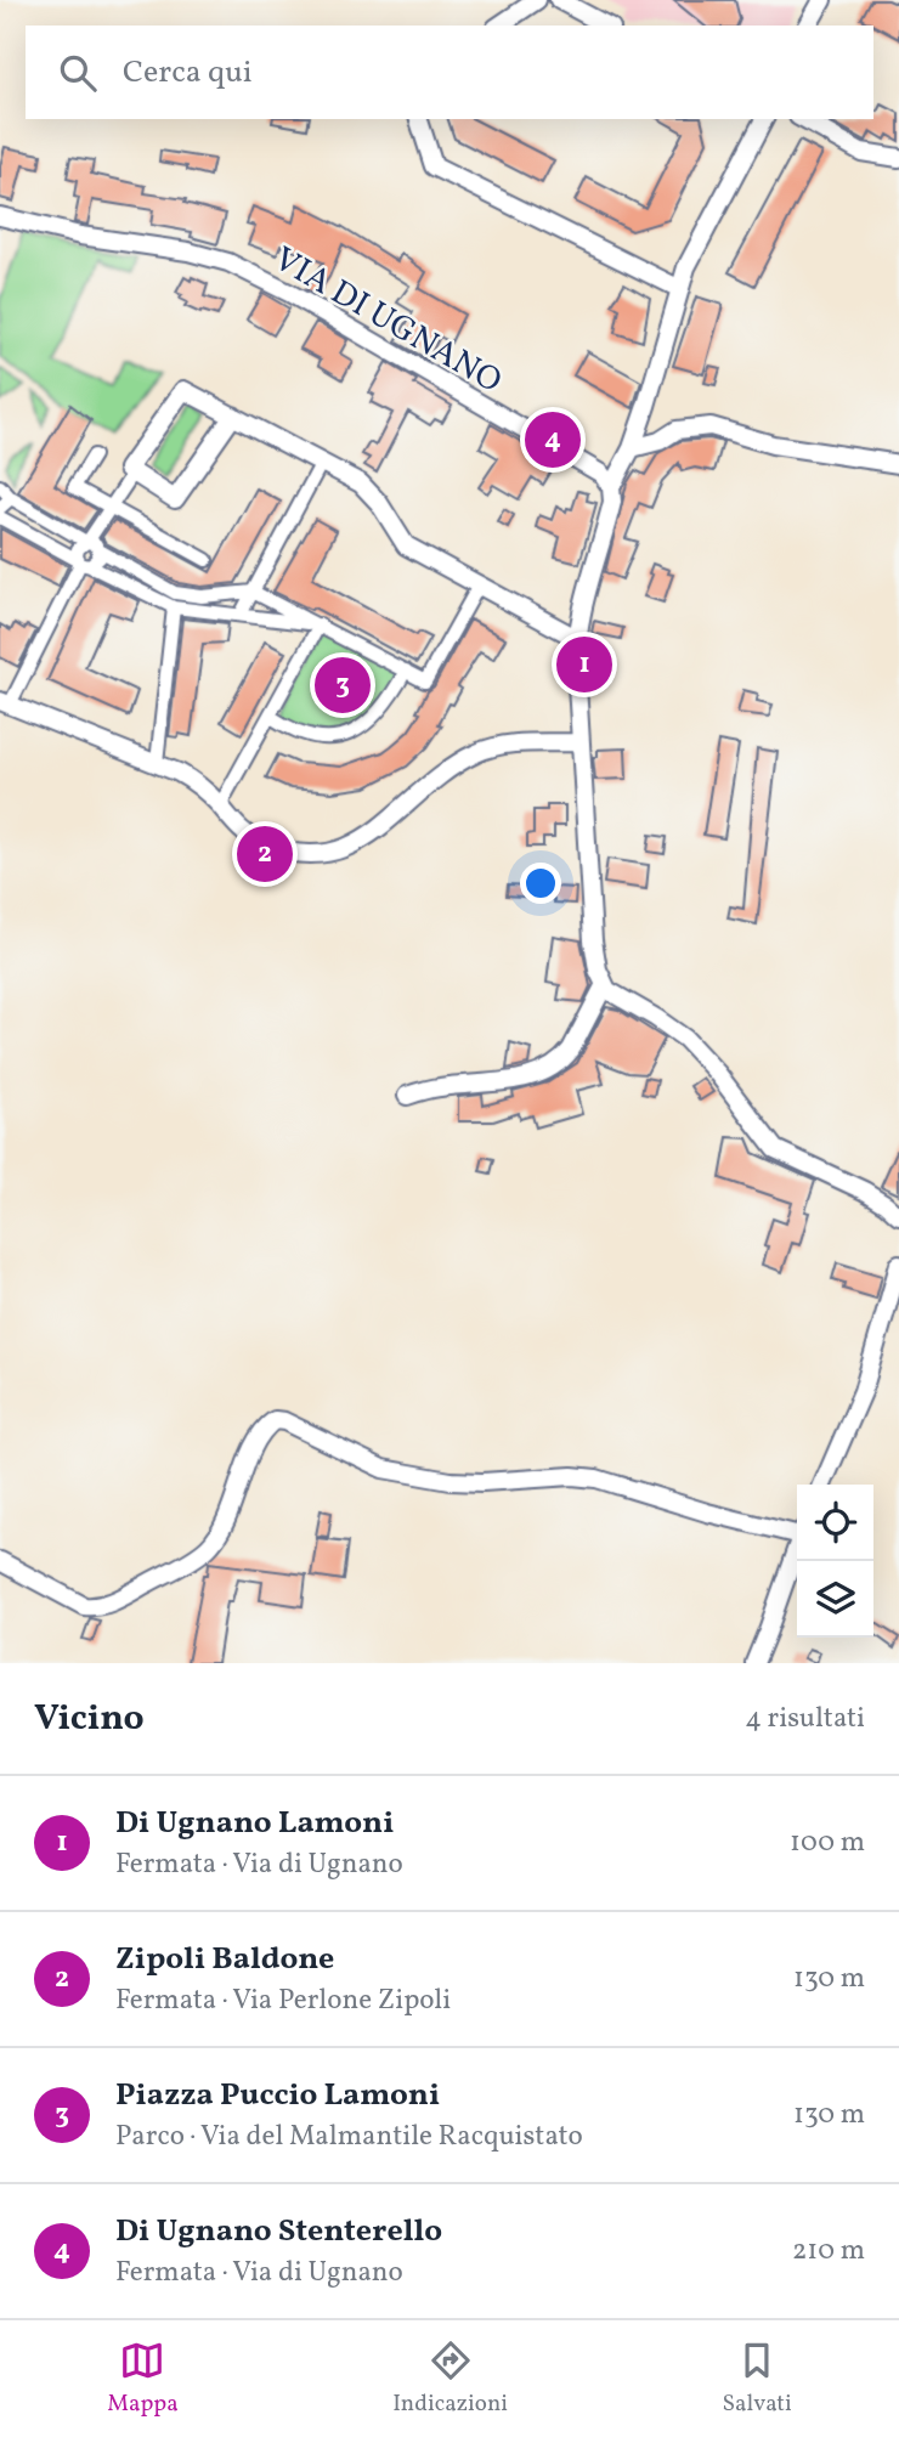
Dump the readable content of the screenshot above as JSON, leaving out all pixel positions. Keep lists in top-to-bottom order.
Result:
{
  "streets": {
    "street": ["VIA DI UGNANO"]
  },
  "page": {
    "search": "Cerca qui",
    "pins": [
      "4",
      "1",
      "3",
      "2"
    ],
    "heading": ["Vicino", "4 risultati"],
    "list": [
      {
        "mark": "1",
        "name": "Di Ugnano Lamoni",
        "note": "Fermata · Via di Ugnano",
        "value": "100 m"
      },
      {
        "mark": "2",
        "name": "Zipoli Baldone",
        "note": "Fermata · Via Perlone Zipoli",
        "value": "130 m"
      },
      {
        "mark": "3",
        "name": "Piazza Puccio Lamoni",
        "note": "Parco · Via del Malmantile Racquistato",
        "value": "130 m"
      },
      {
        "mark": "4",
        "name": "Di Ugnano Stenterello",
        "note": "Fermata · Via di Ugnano",
        "value": "210 m"
      }
    ],
    "nav": ["Mappa", "Indicazioni", "Salvati"]
  }
}
